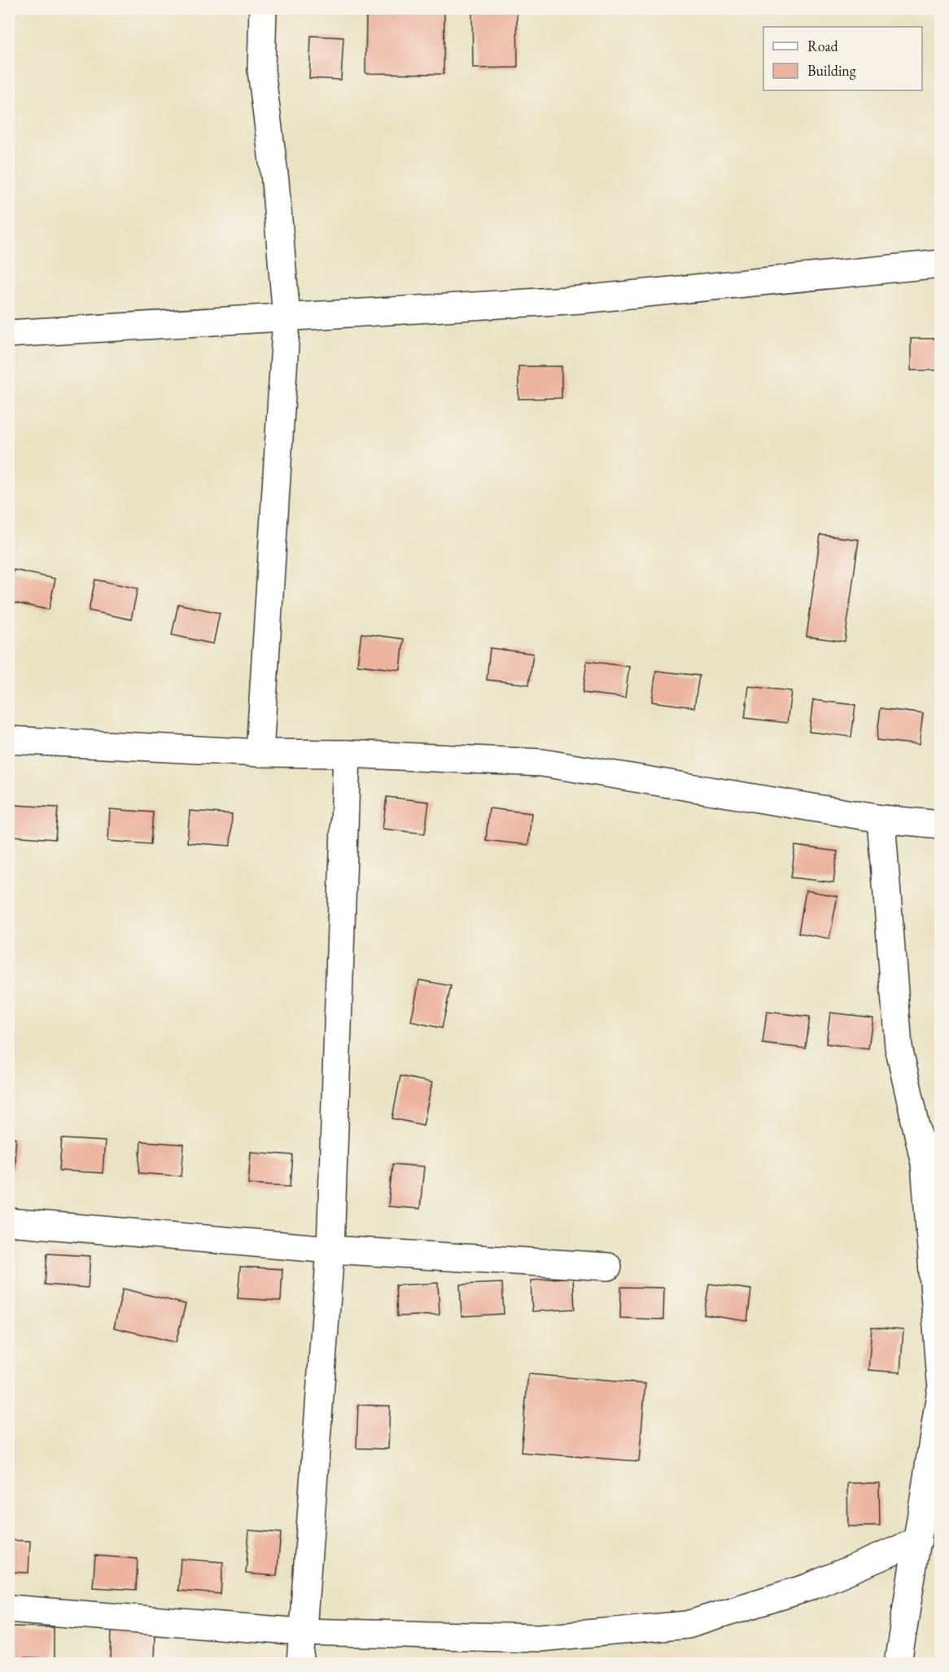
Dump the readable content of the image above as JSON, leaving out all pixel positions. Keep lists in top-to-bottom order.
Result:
{
  "legend": ["Road", "Building"]
}
